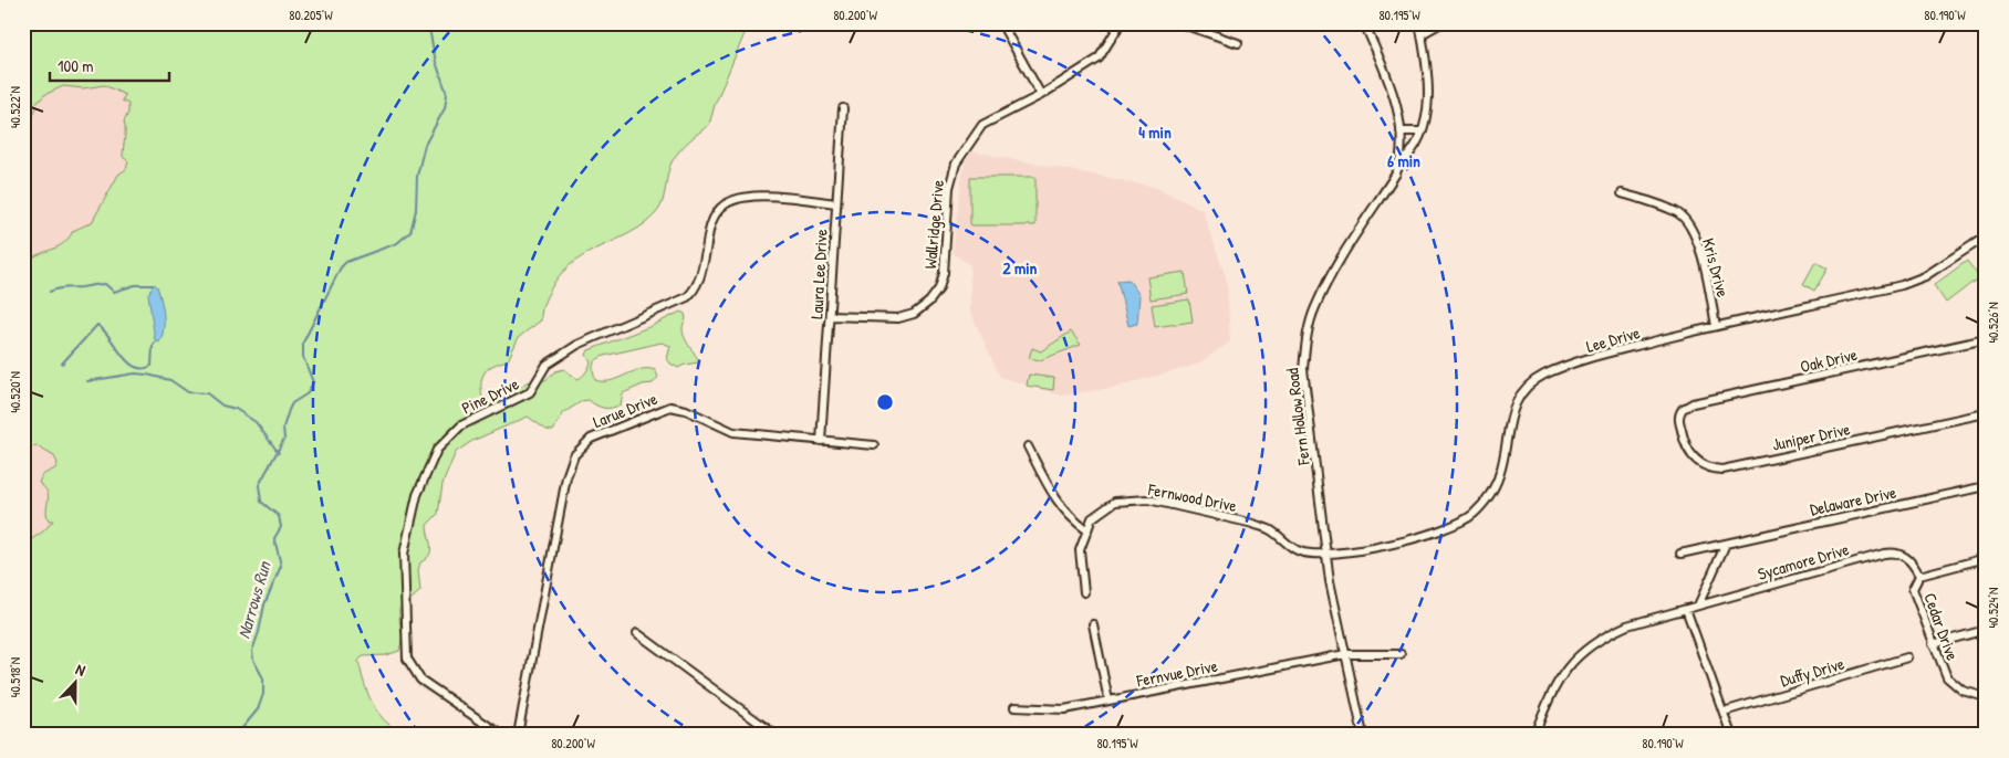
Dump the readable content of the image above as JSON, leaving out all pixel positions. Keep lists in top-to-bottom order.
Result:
{
  "streets": {
    "street": [
      "Wallridge Drive",
      "Kris Drive",
      "Laura Lee Drive",
      "Lee Drive",
      "Oak Drive",
      "Pine Drive",
      "Larue Drive",
      "Fern Hollow Road",
      "Juniper Drive",
      "Fernwood Drive",
      "Delaware Drive",
      "Sycamore Drive",
      "Cedar Drive",
      "Duffy Drive",
      "Fernvue Drive"
    ]
  },
  "crossings": [
    ["Wallridge Drive", "Laura Lee Drive"],
    ["Kris Drive", "Lee Drive"],
    ["Laura Lee Drive", "Pine Drive"],
    ["Laura Lee Drive", "Larue Drive"],
    ["Lee Drive", "Fern Hollow Road"],
    ["Lee Drive", "Fernwood Drive"],
    ["Oak Drive", "Juniper Drive"],
    ["Fern Hollow Road", "Fernwood Drive"],
    ["Fern Hollow Road", "Fernvue Drive"],
    ["Sycamore Drive", "Cedar Drive"]
  ],
  "water": ["Narrows Run"],
  "scale_bar": "100 m",
  "north": "top",
  "coordinates": [
    "80.205°W",
    "80.200°W",
    "80.195°W",
    "80.190°W",
    "40.522°N",
    "40.526°N",
    "40.520°N",
    "40.524°N",
    "40.518°N"
  ],
  "rings": ["4 min", "6 min", "2 min"]
}
